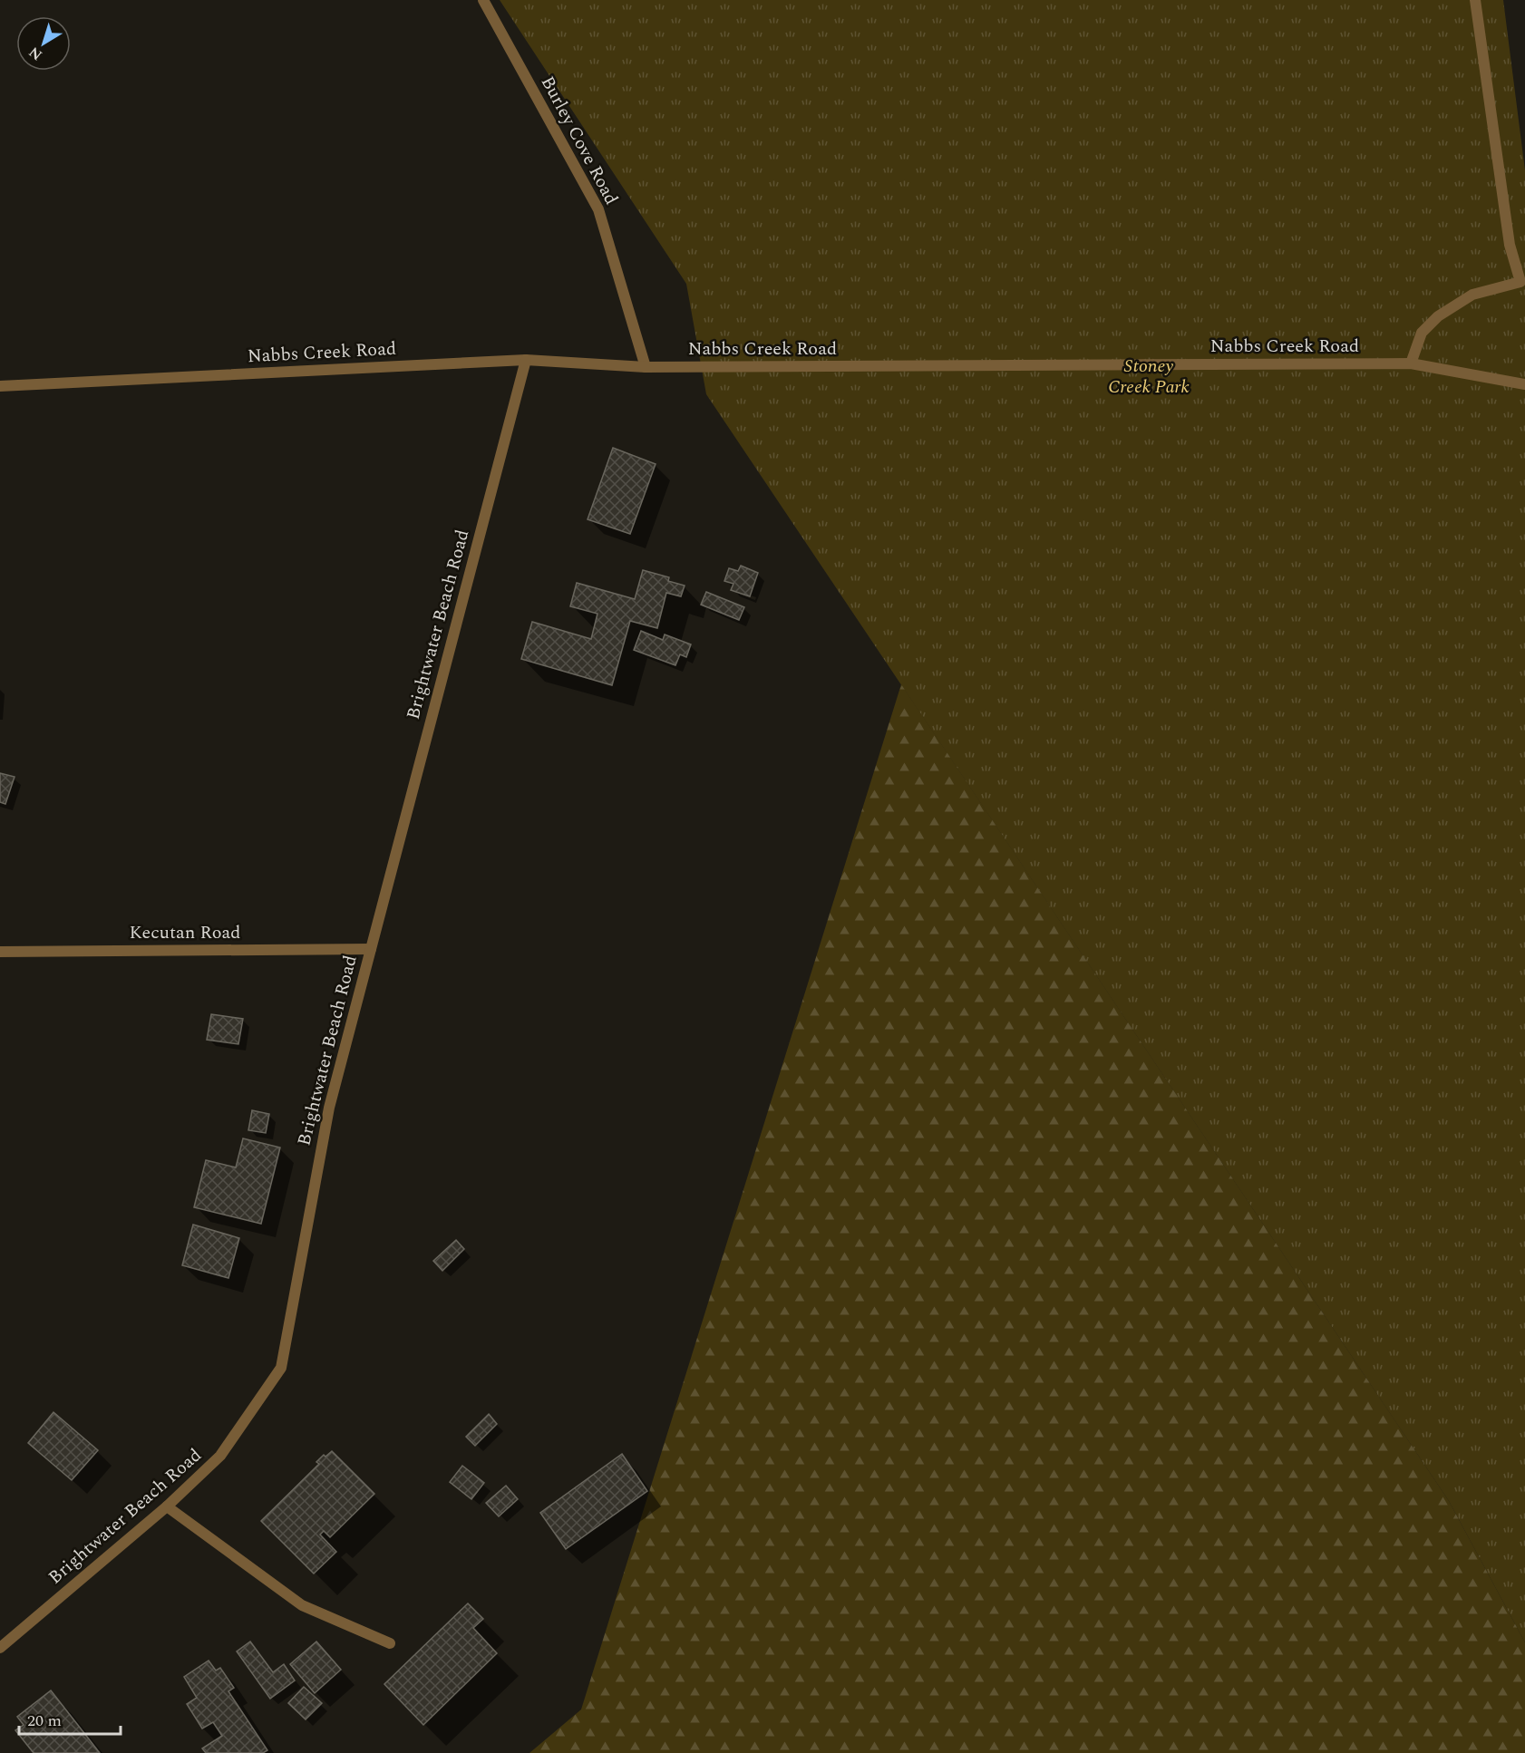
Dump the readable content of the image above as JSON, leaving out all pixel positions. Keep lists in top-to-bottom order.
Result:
{
  "streets": {
    "street": [
      "Burley Cove Road",
      "Nabbs Creek Road",
      "Brightwater Beach Road",
      "Kecutan Road"
    ]
  },
  "crossings": [
    ["Burley Cove Road", "Nabbs Creek Road"],
    ["Nabbs Creek Road", "Brightwater Beach Road"],
    ["Brightwater Beach Road", "Kecutan Road"]
  ],
  "parks": ["Stoney Creek Park"],
  "scale_bar": "20 m",
  "north": "bottom left"
}
